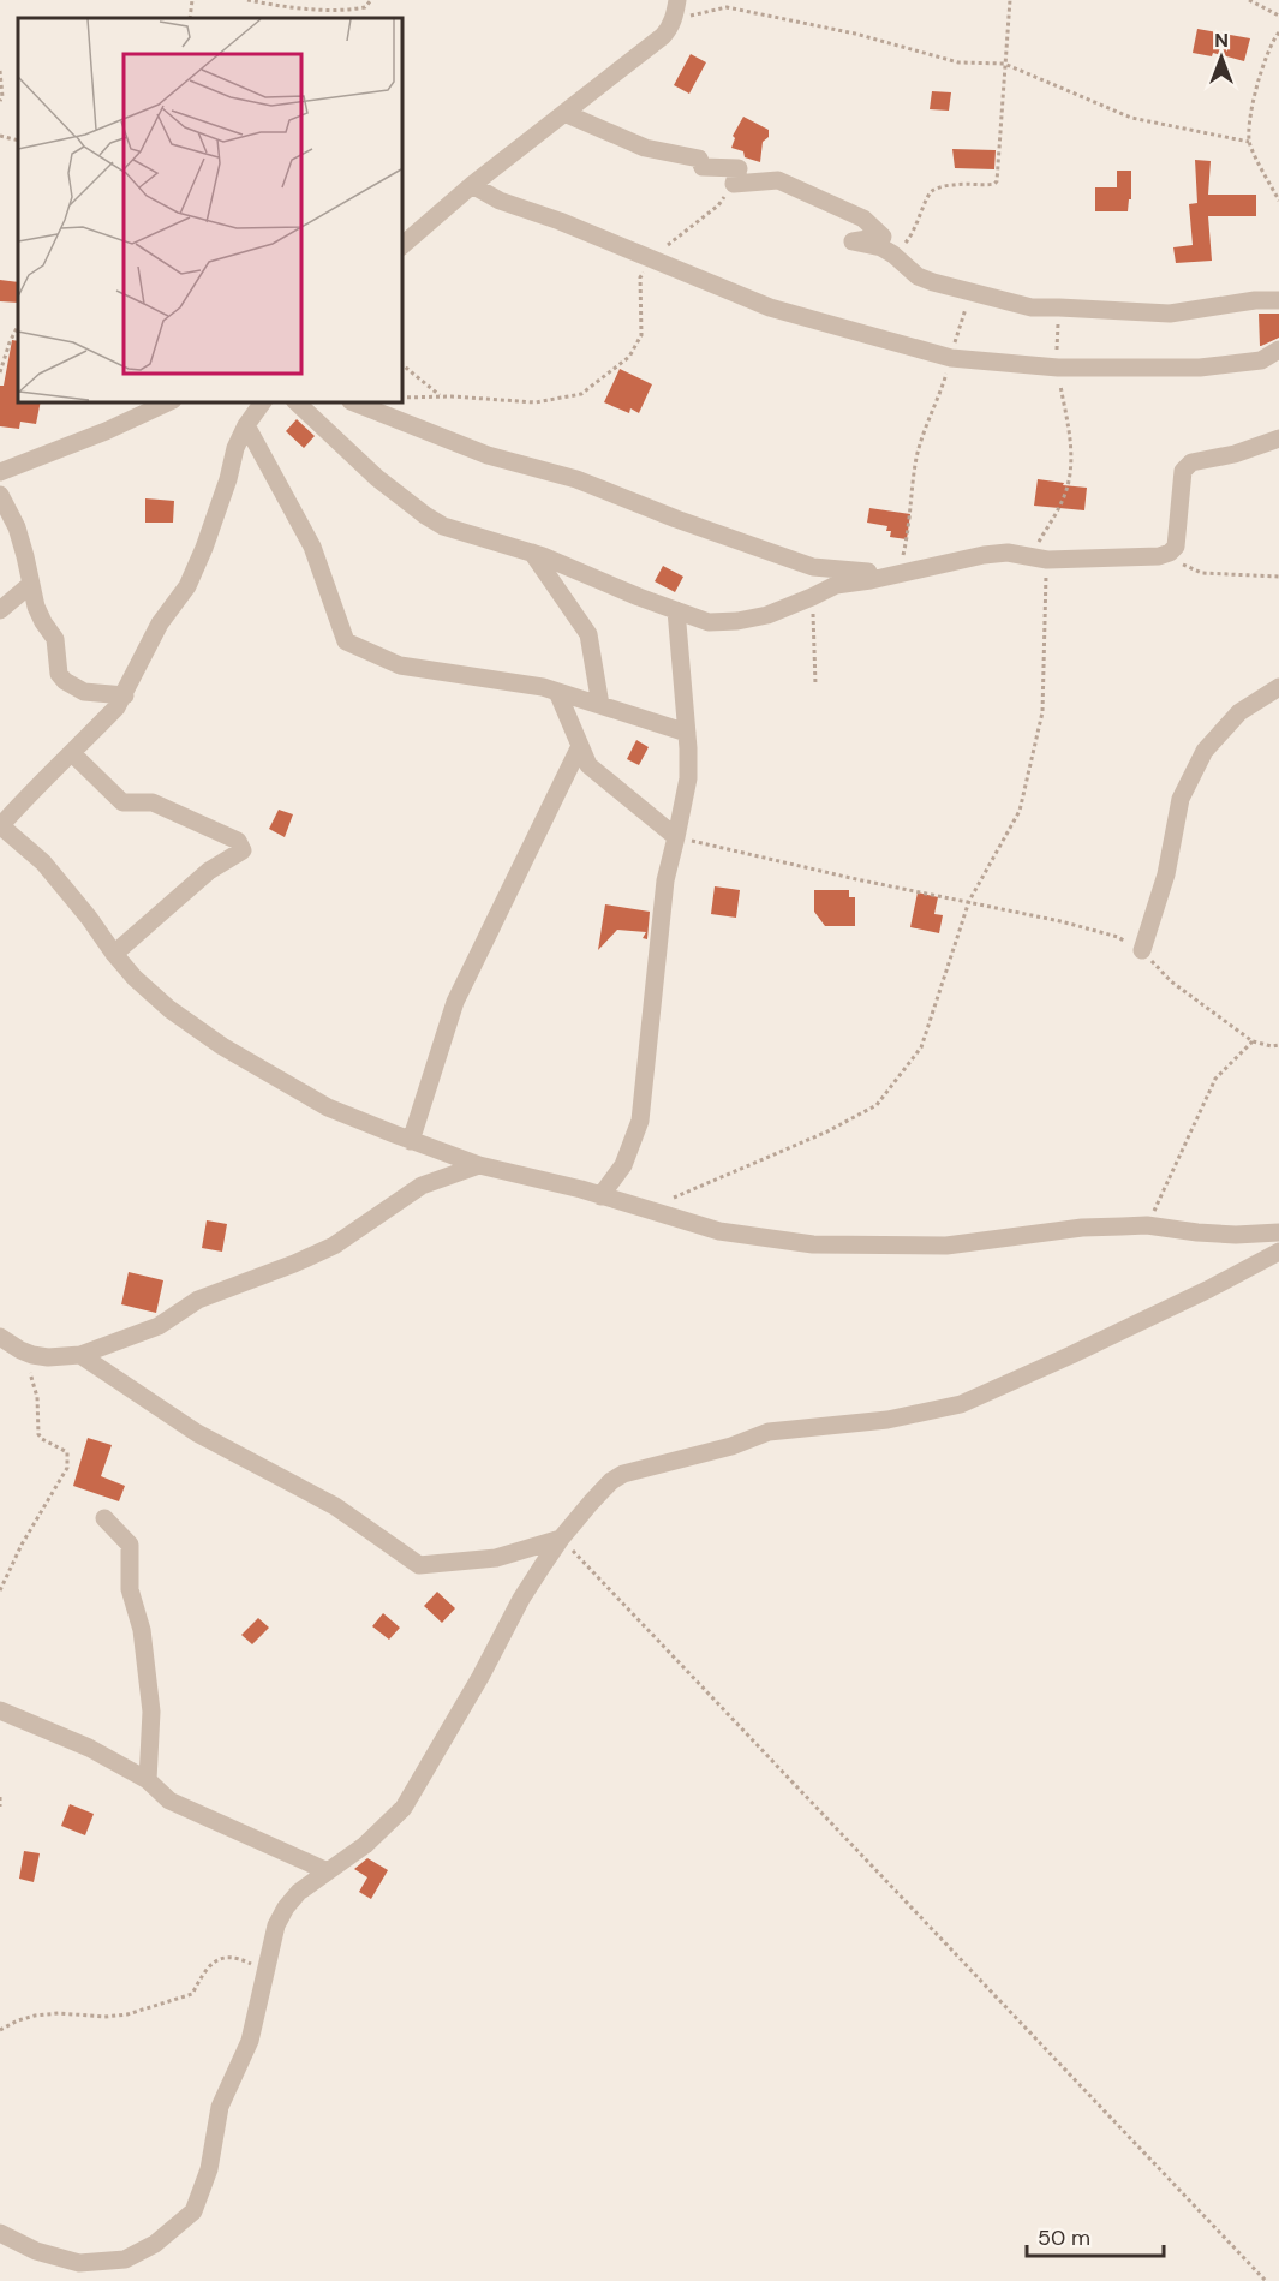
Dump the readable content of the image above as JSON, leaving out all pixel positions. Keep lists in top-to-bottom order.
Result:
{
  "scale_bar": "50 m",
  "north": "top"
}
